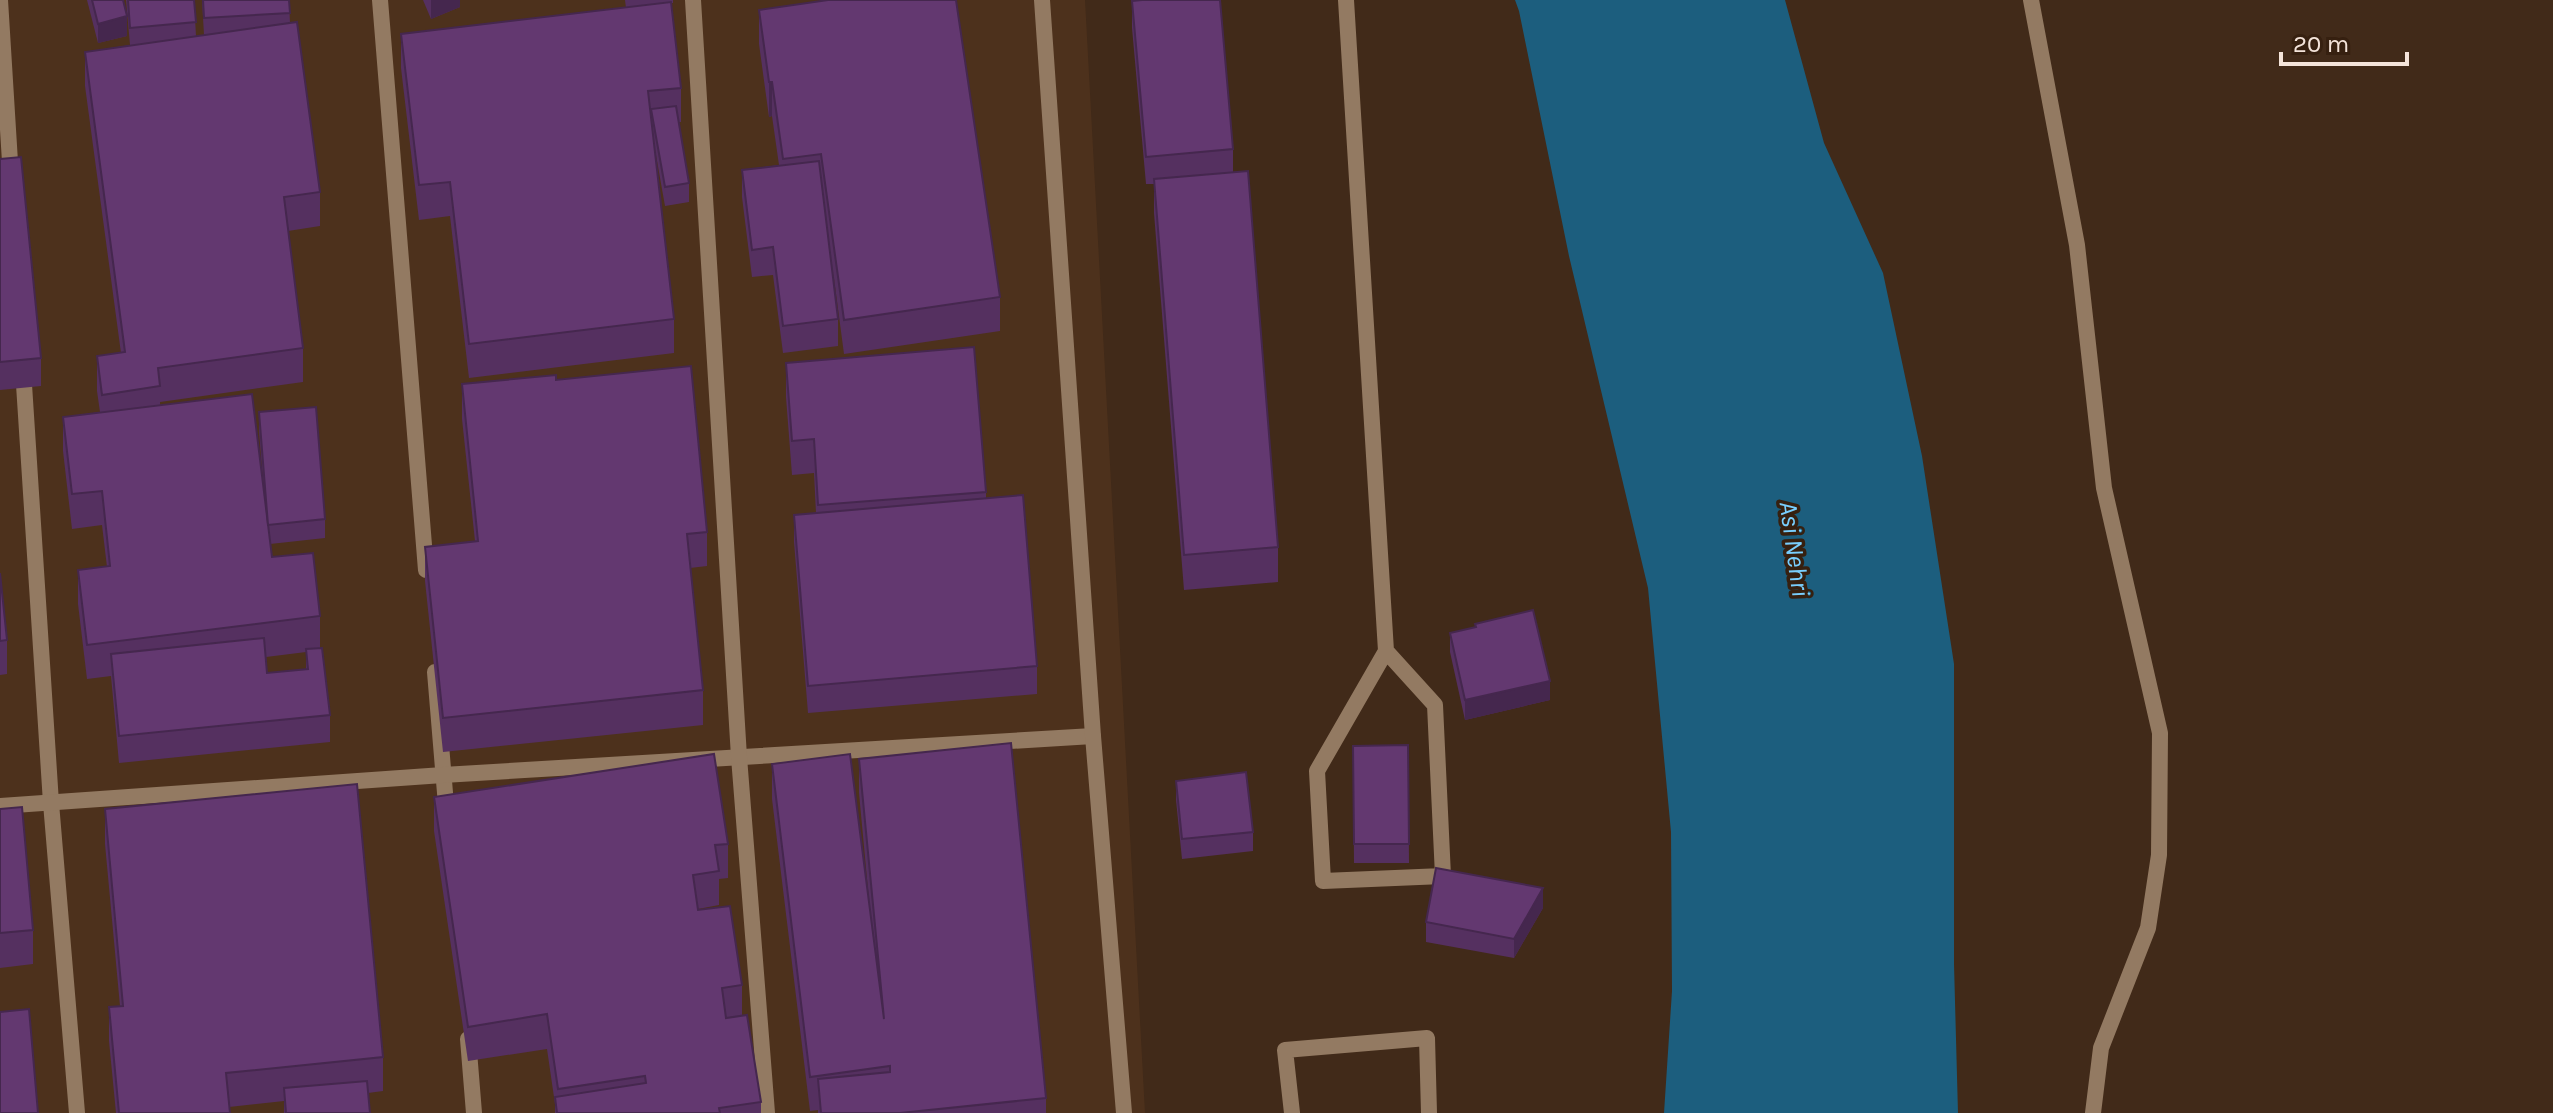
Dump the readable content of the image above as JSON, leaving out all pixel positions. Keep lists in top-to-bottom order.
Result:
{
  "water": ["Asi Nehri"],
  "scale_bar": "20 m"
}
